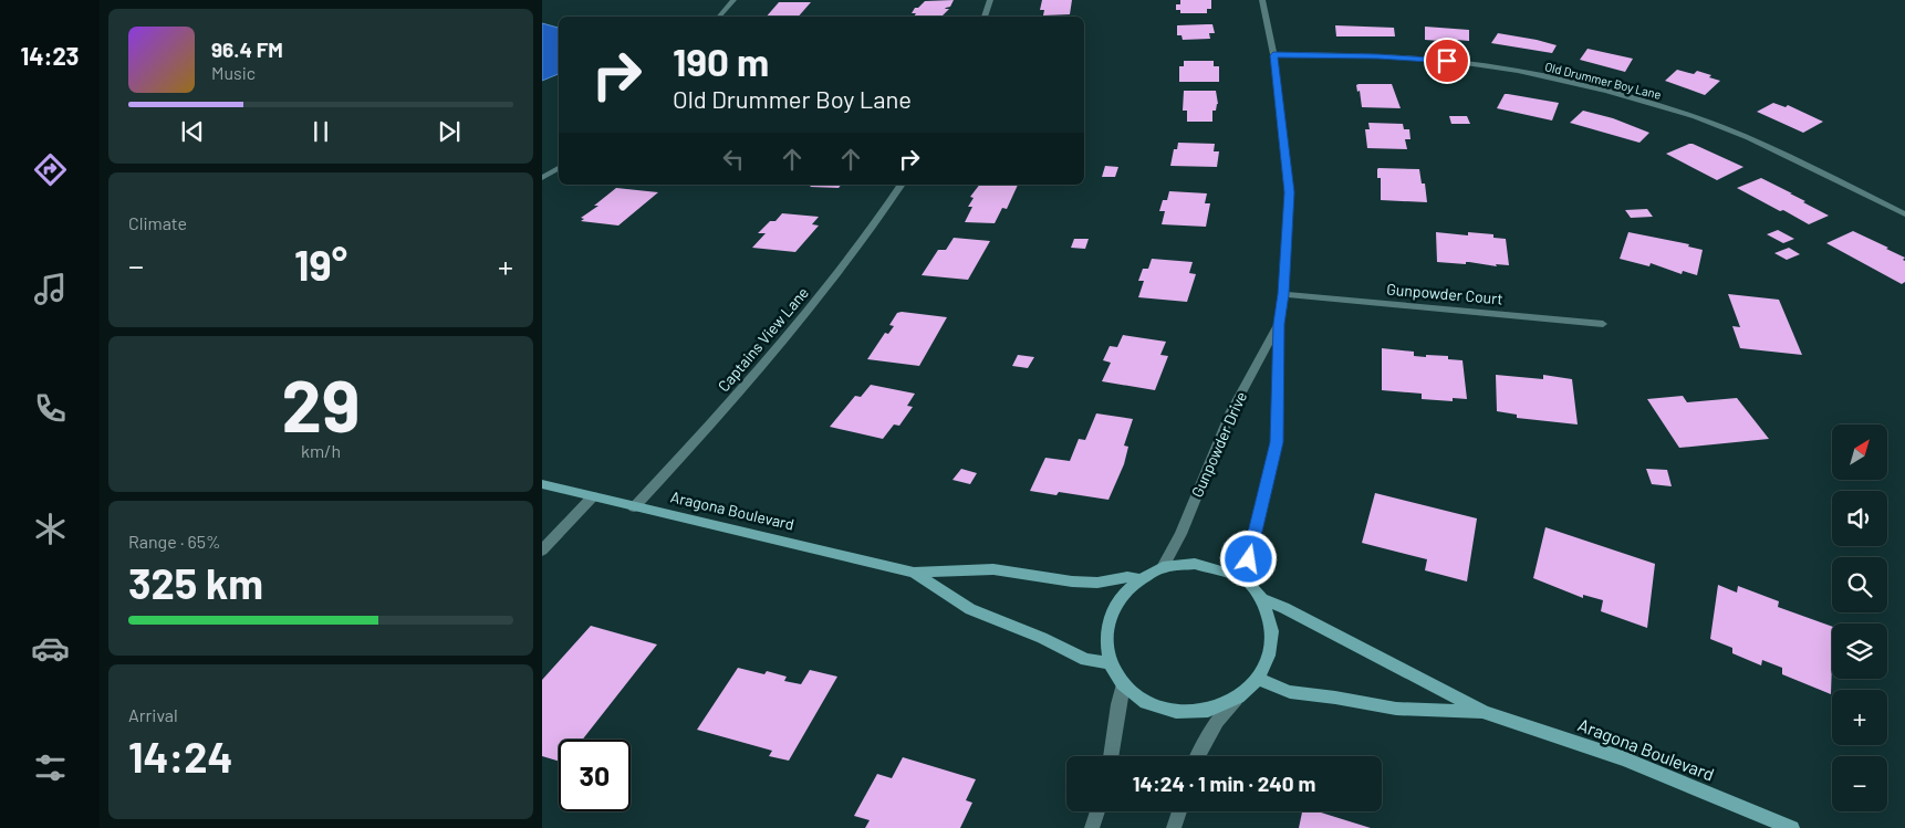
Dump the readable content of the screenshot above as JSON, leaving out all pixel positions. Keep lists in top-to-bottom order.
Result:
{
  "streets": {
    "street": [
      "Old Drummer Boy Lane",
      "Gunpowder Court",
      "Captains View Lane",
      "Gunpowder Drive",
      "Aragona Boulevard"
    ]
  },
  "crossings": [
    ["Old Drummer Boy Lane", "Gunpowder Drive"],
    ["Gunpowder Court", "Gunpowder Drive"],
    ["Captains View Lane", "Aragona Boulevard"],
    ["Gunpowder Drive", "Aragona Boulevard"]
  ],
  "north": "top right",
  "page": {
    "tabs": "14:23",
    "turn": ["190 m", "Old Drummer Boy Lane"],
    "song": ["96.4 FM", "Music"],
    "tile": [
      "Climate",
      ["29", "km/h"],
      ["Range · 65%", "325 km"],
      ["Arrival", "14:24"]
    ],
    "heat": ["−", "19°", "+"],
    "map_buttons": ["+", "−"],
    "limit": "30",
    "trip": "14:24 · 1 min · 240 m"
  }
}
